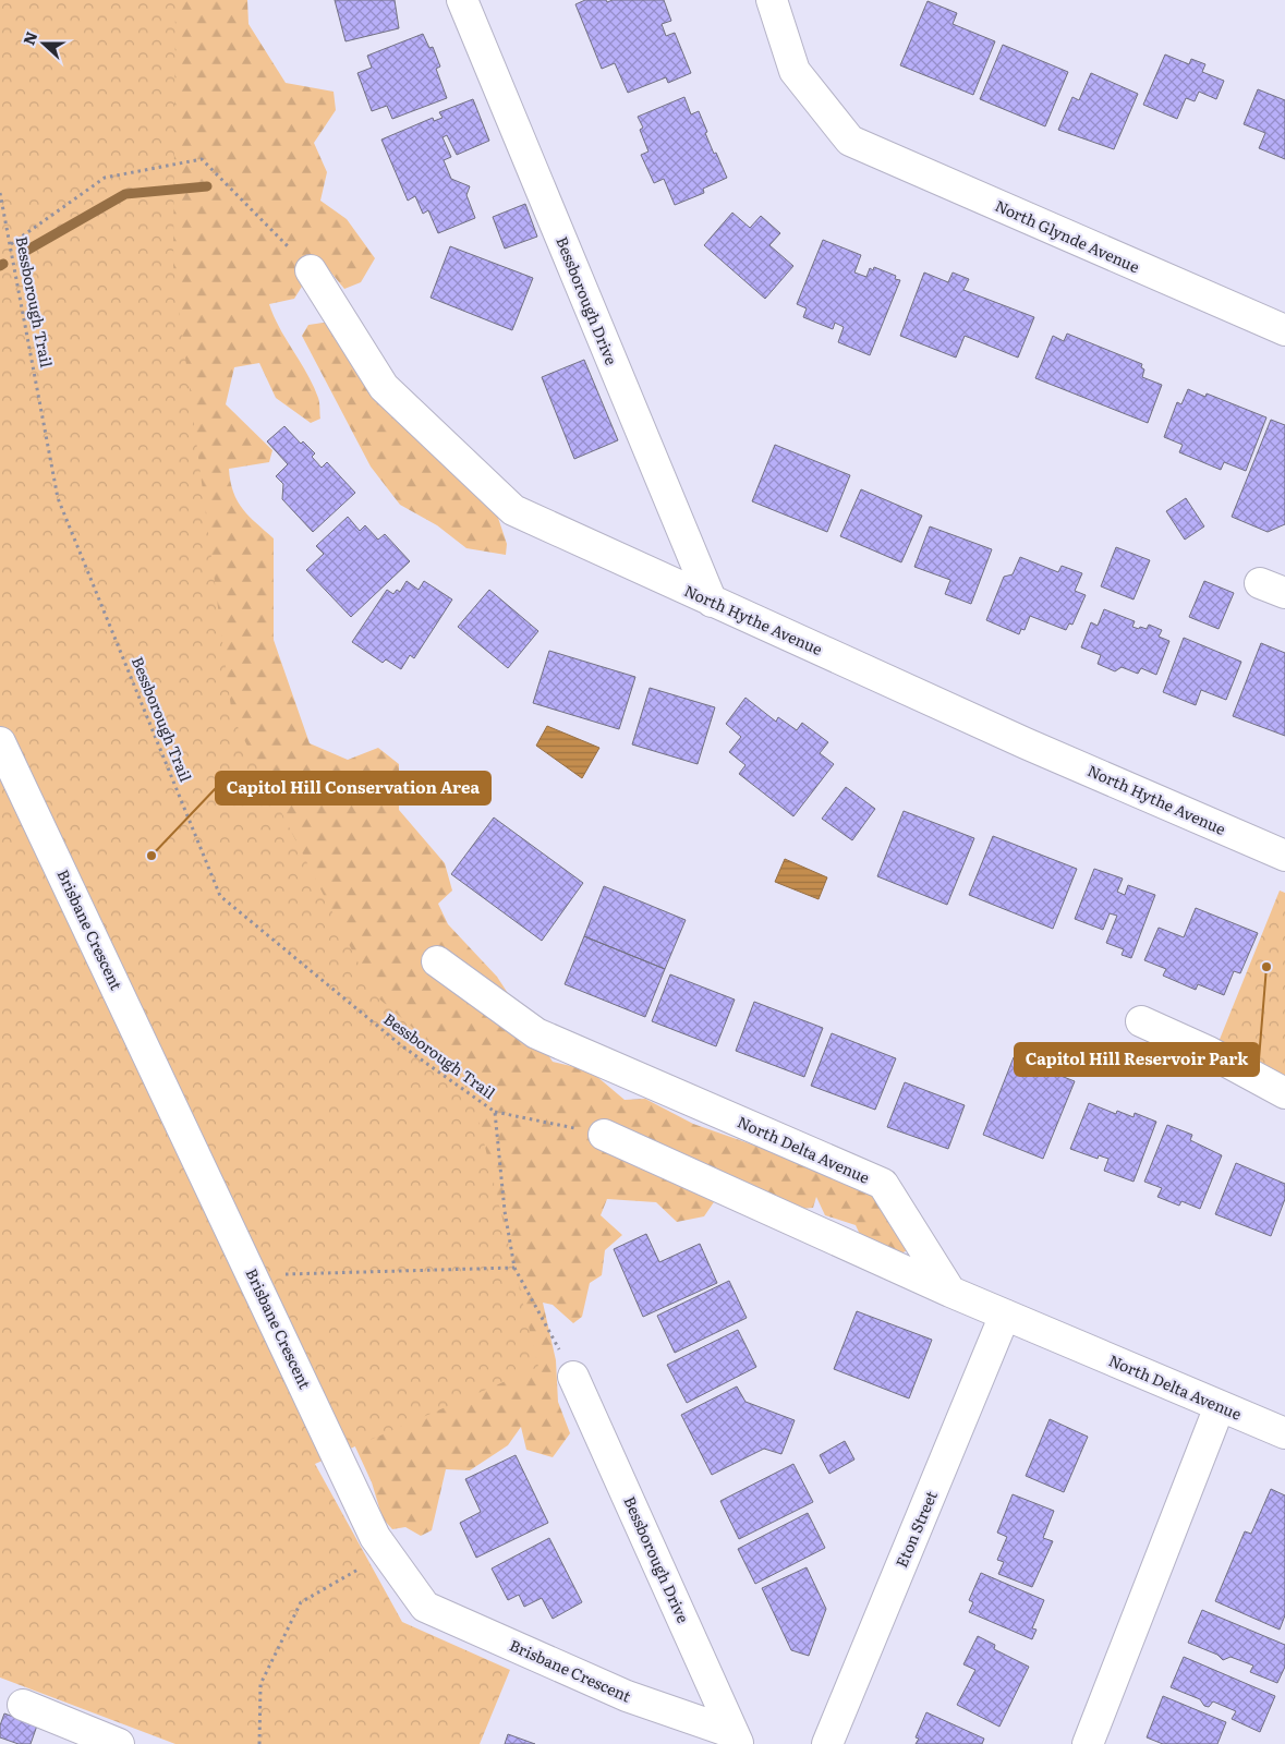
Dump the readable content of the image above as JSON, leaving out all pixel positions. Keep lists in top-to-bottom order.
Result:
{
  "streets": {
    "street": [
      "North Glynde Avenue",
      "Bessborough Drive",
      "North Hythe Avenue",
      "Brisbane Crescent",
      "North Delta Avenue",
      "Eton Street"
    ],
    "path": ["Bessborough Trail"]
  },
  "crossings": [
    ["Bessborough Drive", "Bessborough Trail"],
    ["Bessborough Drive", "North Hythe Avenue"],
    ["Bessborough Drive", "Brisbane Crescent"],
    ["North Delta Avenue", "Eton Street"]
  ],
  "places": ["Capitol Hill Conservation Area", "Capitol Hill Reservoir Park"],
  "north": "left"
}
